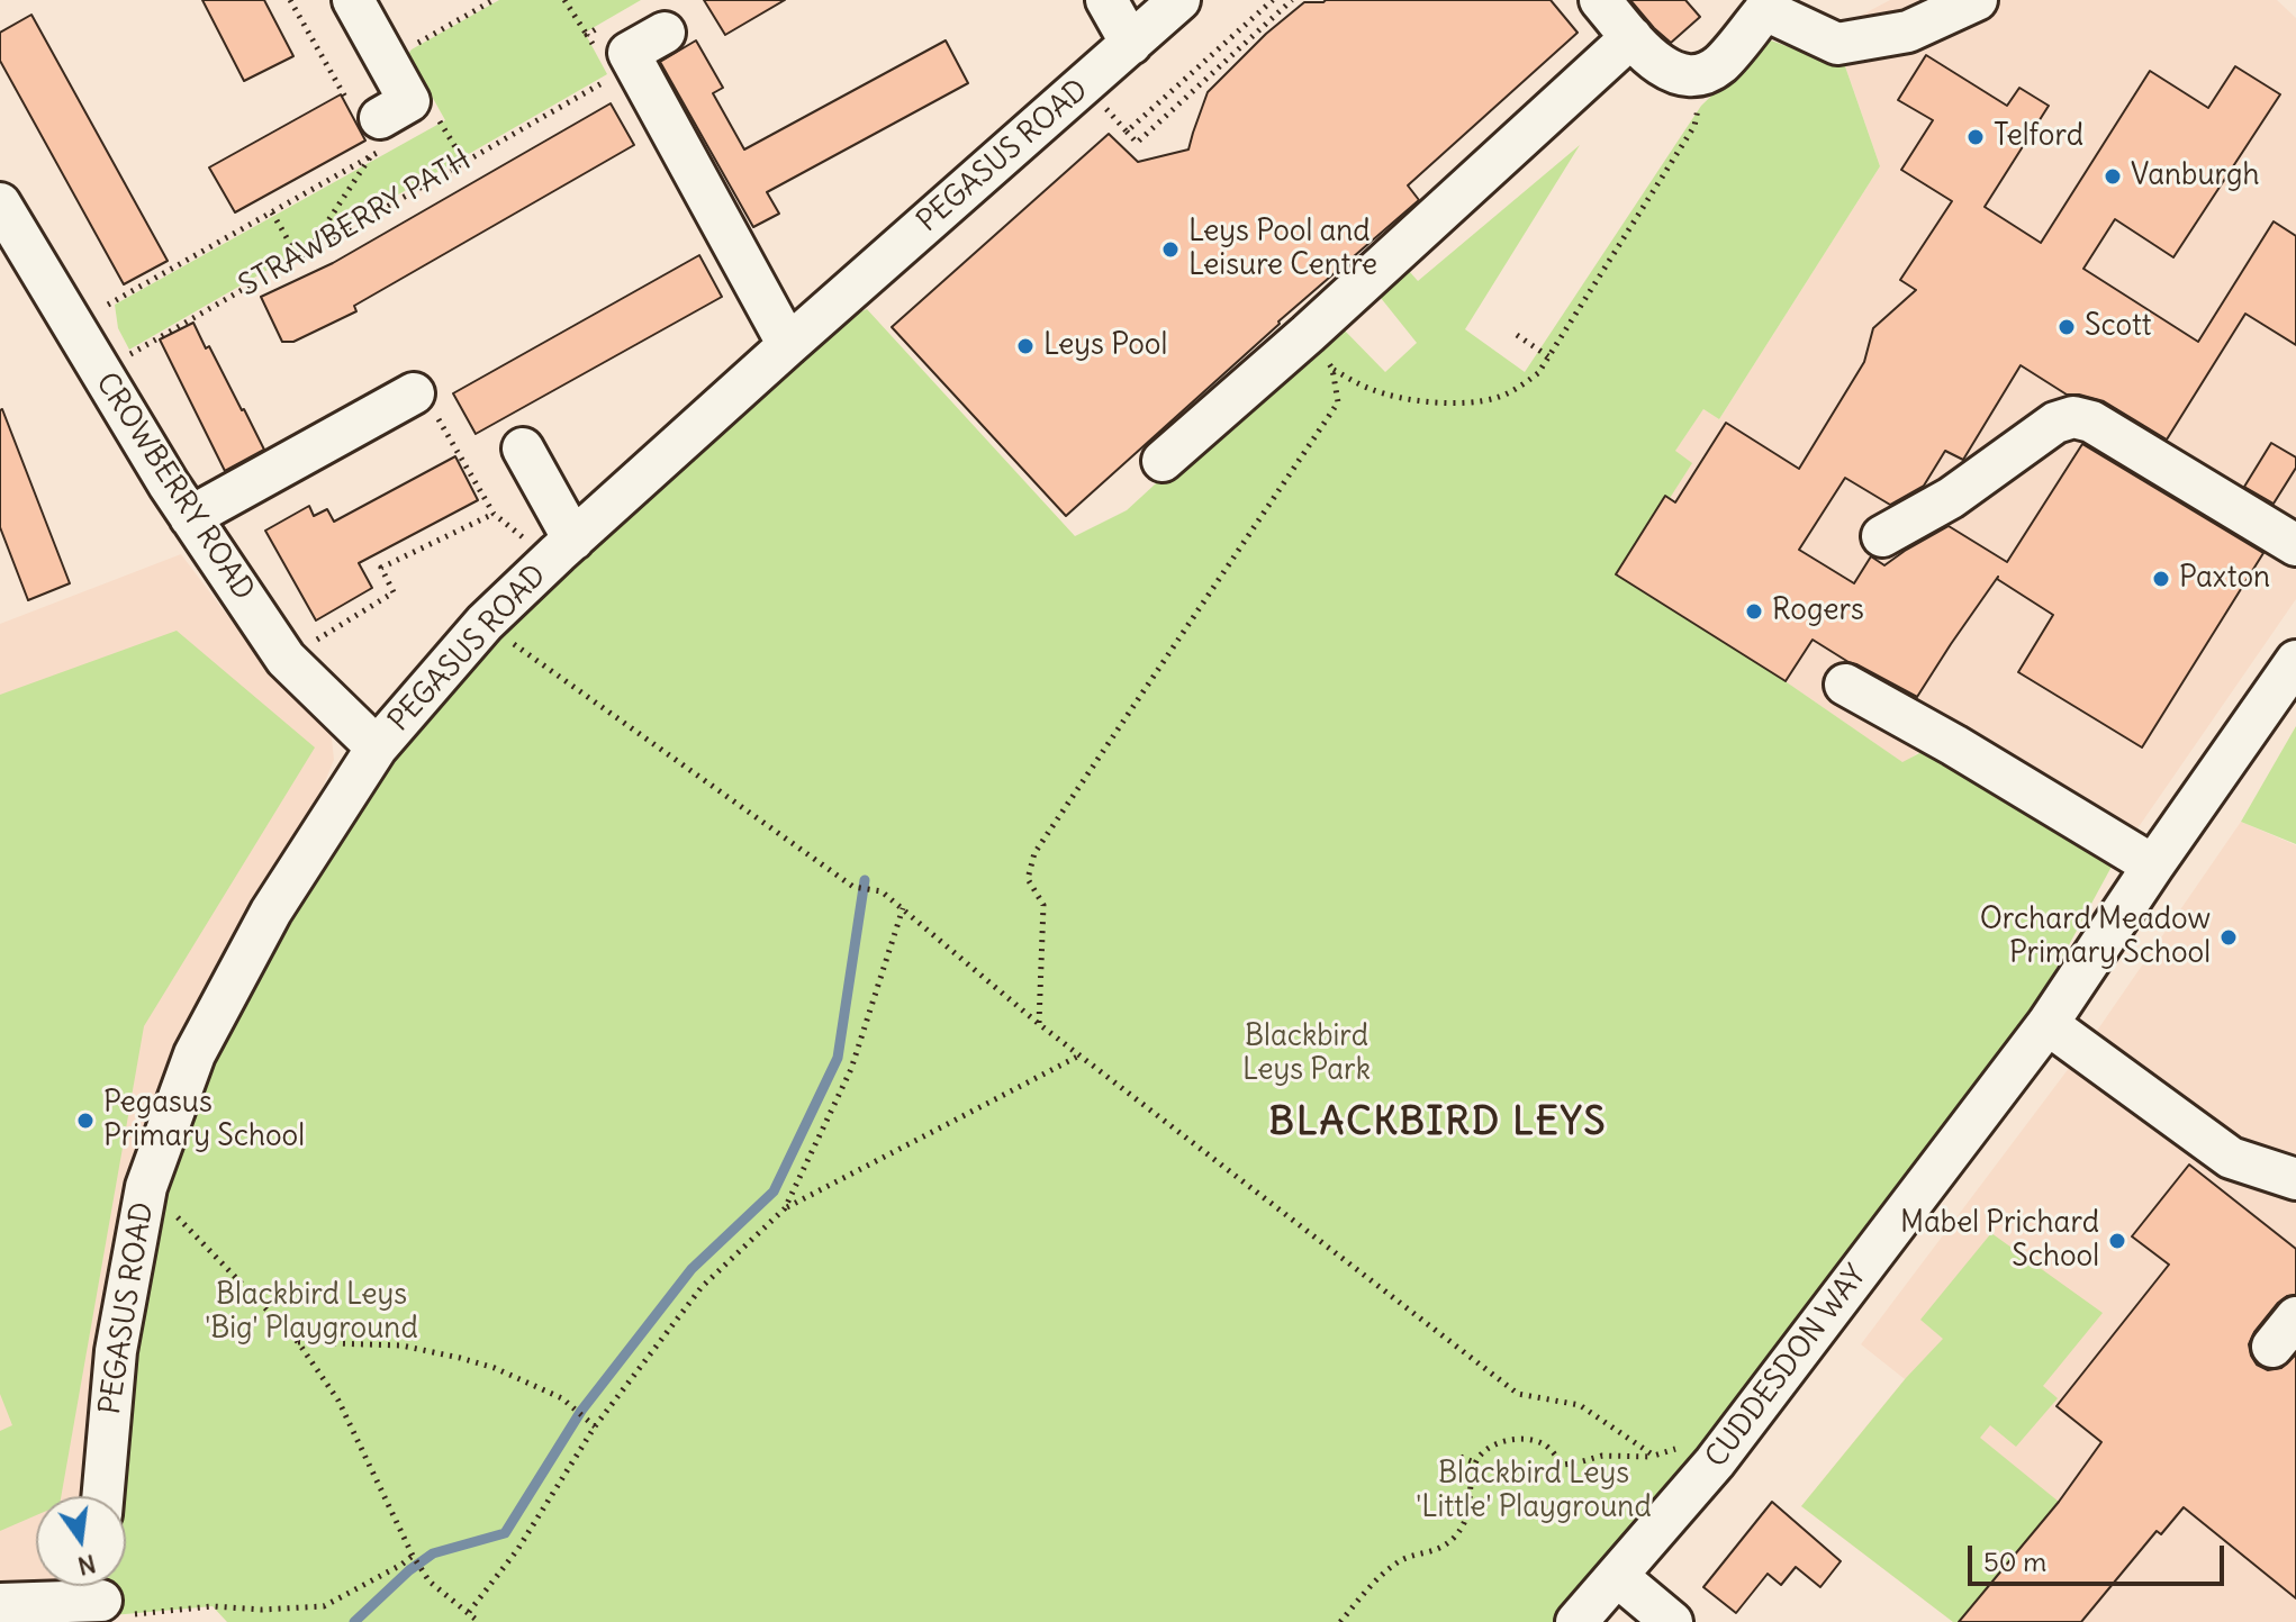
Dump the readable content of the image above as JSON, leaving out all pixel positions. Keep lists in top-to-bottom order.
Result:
{
  "streets": {
    "street": ["PEGASUS ROAD", "CROWBERRY ROAD", "CUDDESDON WAY"],
    "path": ["STRAWBERRY PATH"]
  },
  "crossings": [
    ["PEGASUS ROAD", "CROWBERRY ROAD"],
    ["STRAWBERRY PATH", "CROWBERRY ROAD"]
  ],
  "districts": ["BLACKBIRD LEYS"],
  "parks": ["Blackbird Leys Park", "Blackbird Leys 'Big' Playground", "Blackbird Leys 'Little' Playground"],
  "places": [
    "Telford",
    "Vanburgh",
    "Leys Pool and Leisure Centre",
    "Scott",
    "Leys Pool",
    "Paxton",
    "Rogers",
    "Orchard Meadow Primary School",
    "Pegasus Primary School",
    "Mabel Prichard School"
  ],
  "scale_bar": "50 m",
  "north": "bottom"
}
